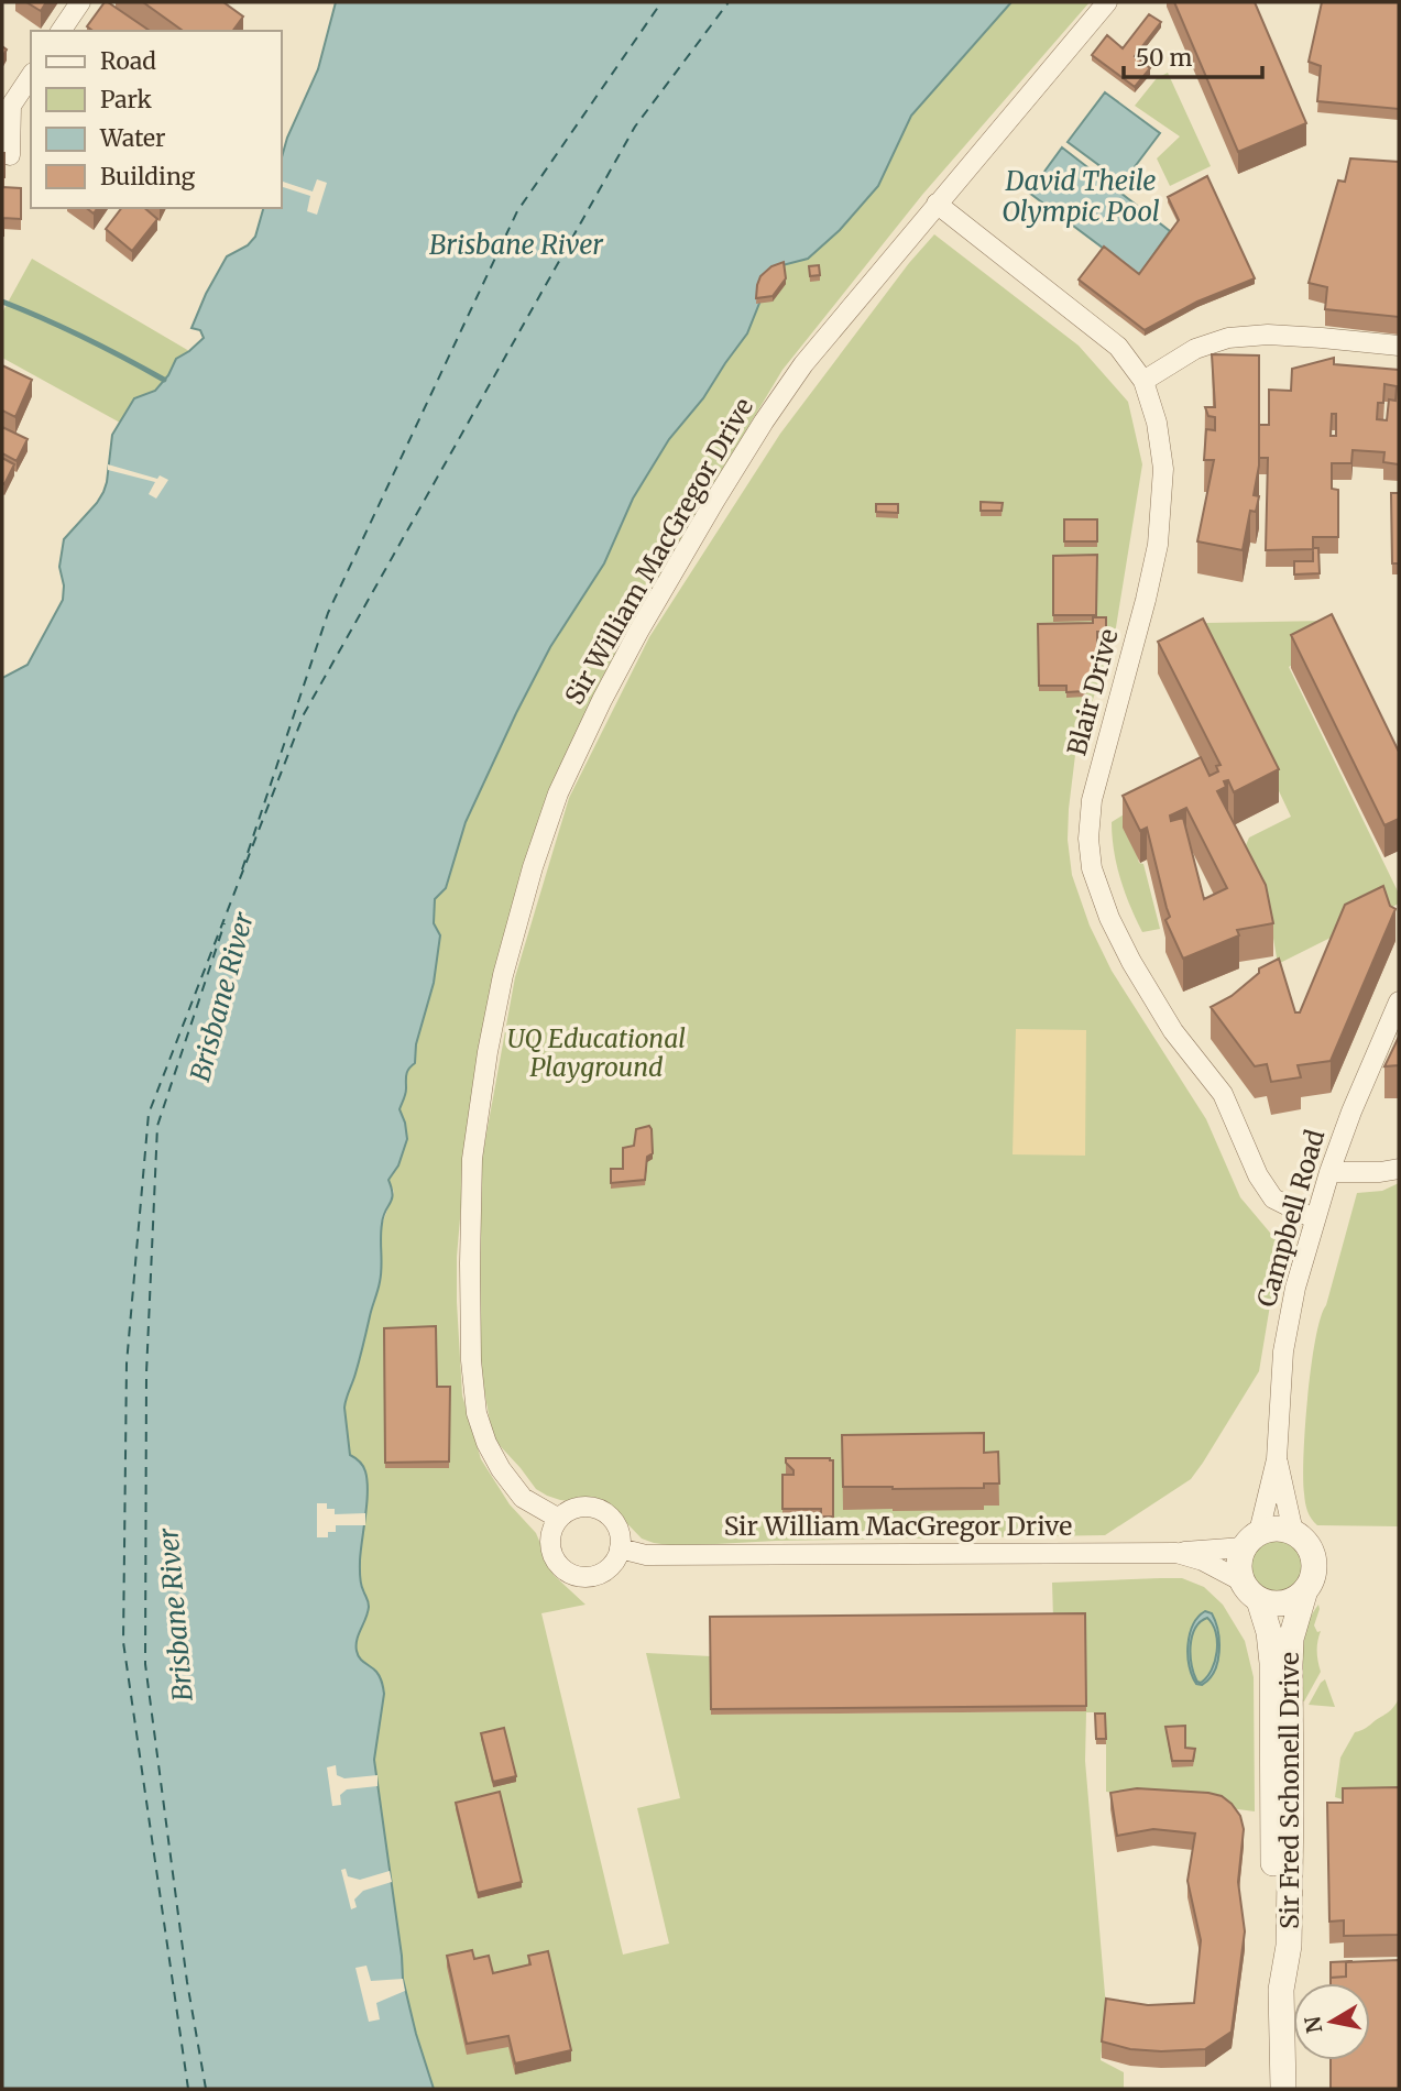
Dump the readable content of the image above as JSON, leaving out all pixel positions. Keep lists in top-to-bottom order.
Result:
{
  "streets": {
    "street": [
      "Sir William MacGregor Drive",
      "Blair Drive",
      "Campbell Road",
      "Sir Fred Schonell Drive"
    ]
  },
  "crossings": [
    ["Sir William MacGregor Drive", "Blair Drive"],
    ["Sir William MacGregor Drive", "Campbell Road"],
    ["Sir William MacGregor Drive", "Sir Fred Schonell Drive"],
    ["Blair Drive", "Campbell Road"],
    ["Campbell Road", "Sir Fred Schonell Drive"]
  ],
  "water": ["David Theile Olympic Pool", "Brisbane River"],
  "parks": ["UQ Educational Playground"],
  "legend": [
    "Road",
    "Park",
    "Water",
    "Building"
  ],
  "scale_bar": "50 m",
  "north": "left"
}
